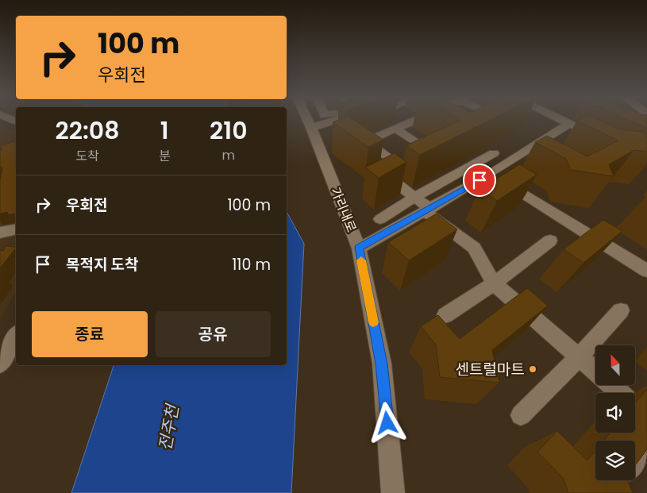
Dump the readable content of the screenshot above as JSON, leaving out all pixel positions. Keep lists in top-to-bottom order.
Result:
{
  "streets": {
    "street": ["가리내로"]
  },
  "water": ["전주천"],
  "places": ["센트럴마트"],
  "north": "top",
  "page": {
    "turn": ["100 m", "우회전"],
    "eta": [
      "22:08",
      "도착",
      "1",
      "분",
      "210",
      "m"
    ],
    "list": [
      {
        "name": "우회전",
        "value": "100 m"
      },
      {
        "name": "목적지 도착",
        "value": "110 m"
      }
    ],
    "buttons": ["종료", "공유"]
  }
}
